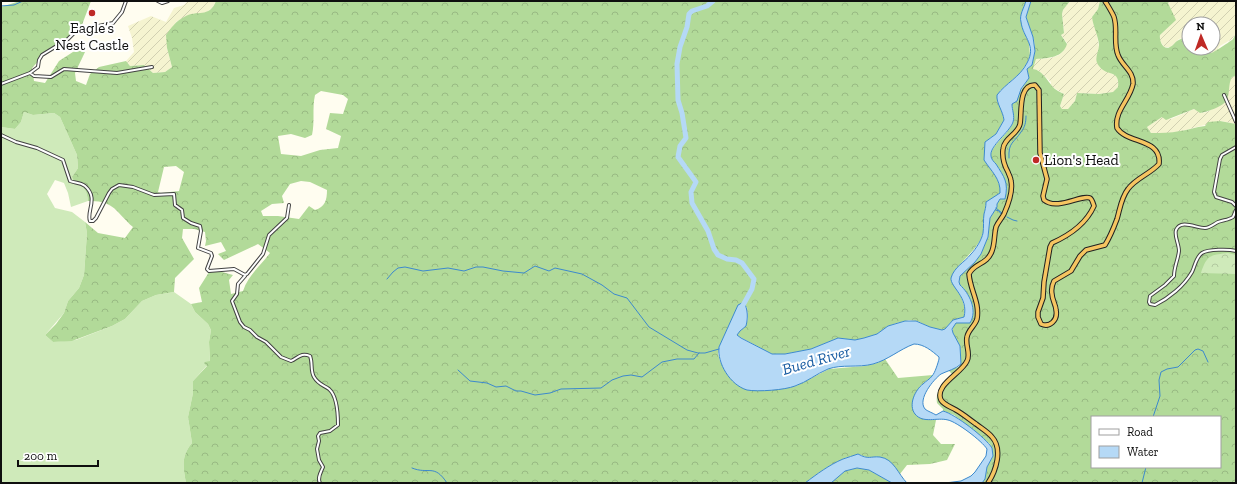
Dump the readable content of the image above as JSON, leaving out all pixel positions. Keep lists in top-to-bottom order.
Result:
{
  "water": ["Bued River"],
  "places": ["Eagle’s Nest Castle", "Lion's Head"],
  "legend": ["Road", "Water"],
  "scale_bar": "200 m",
  "north": "top"
}
